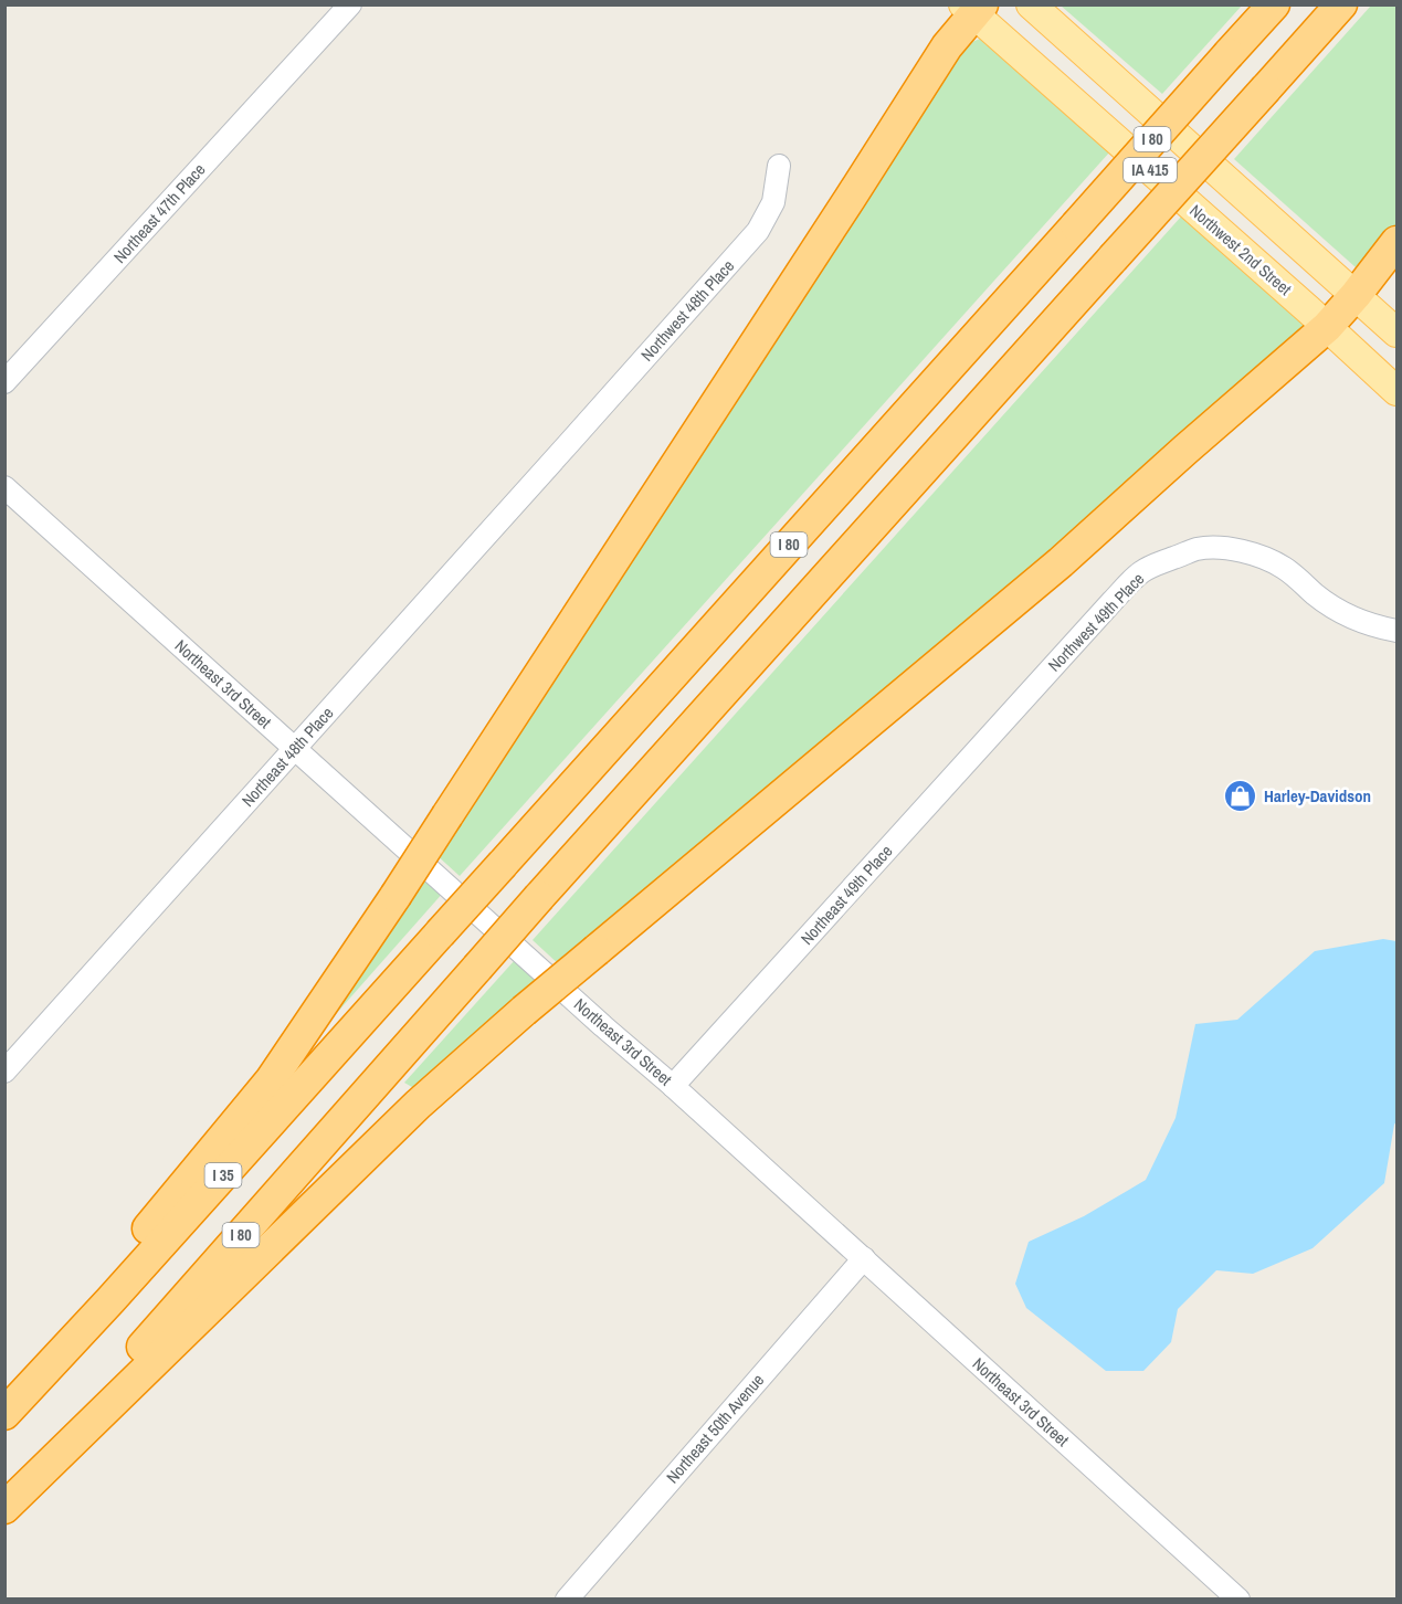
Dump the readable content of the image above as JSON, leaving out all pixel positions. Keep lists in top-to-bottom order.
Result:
{
  "streets": {
    "highway": ["I 80", "I 35"],
    "main road": ["IA 415", "Northwest 2nd Street"],
    "street": [
      "Northeast 47th Place",
      "Northwest 48th Place",
      "Northwest 49th Place",
      "Northeast 3rd Street",
      "Northeast 48th Place",
      "Northeast 49th Place",
      "Northeast 50th Avenue"
    ]
  },
  "crossings": [
    ["I 80", "I 35"],
    ["Northwest 48th Place", "Northeast 48th Place"],
    ["Northwest 49th Place", "Northeast 49th Place"],
    ["Northeast 3rd Street", "Northeast 48th Place"],
    ["Northeast 3rd Street", "Northeast 49th Place"],
    ["Northeast 3rd Street", "Northeast 50th Avenue"]
  ],
  "places": {
    "shop": ["Harley-Davidson"]
  }
}
